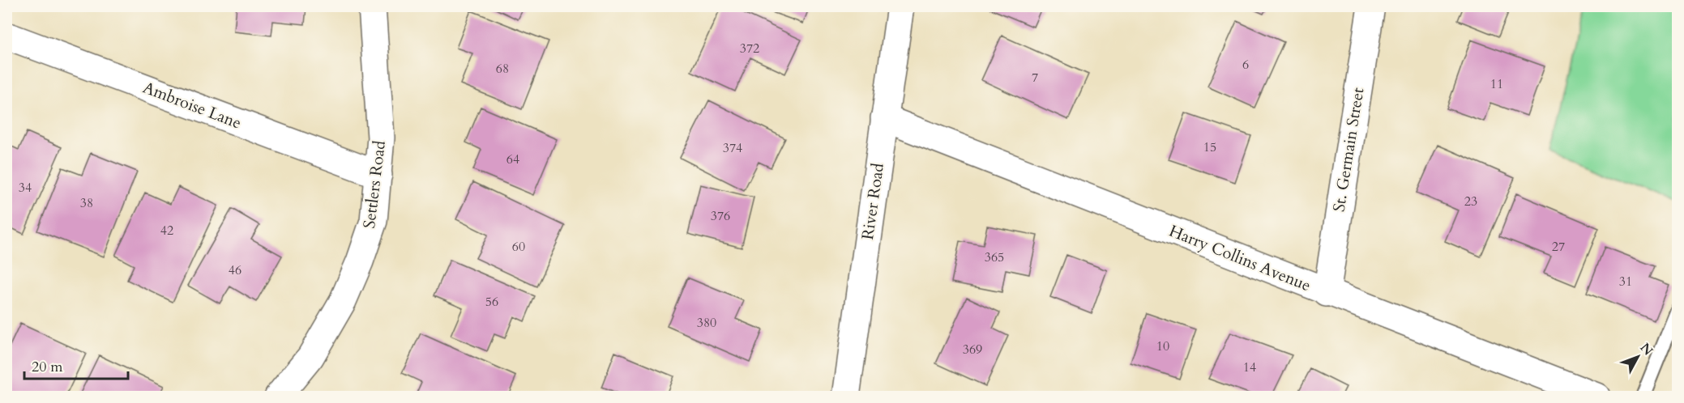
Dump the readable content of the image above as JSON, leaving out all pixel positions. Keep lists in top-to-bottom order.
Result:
{
  "streets": {
    "street": [
      "Ambroise Lane",
      "St. Germain Street",
      "Settlers Road",
      "River Road",
      "Harry Collins Avenue"
    ]
  },
  "crossings": [
    ["Ambroise Lane", "Settlers Road"],
    ["St. Germain Street", "Harry Collins Avenue"],
    ["River Road", "Harry Collins Avenue"]
  ],
  "house_numbers": [
    "372",
    "6",
    "68",
    "7",
    "11",
    "15",
    "374",
    "64",
    "34",
    "23",
    "38",
    "376",
    "42",
    "60",
    "27",
    "365",
    "46",
    "31",
    "56",
    "380",
    "10",
    "369",
    "14"
  ],
  "scale_bar": "20 m",
  "north": "top right"
}
